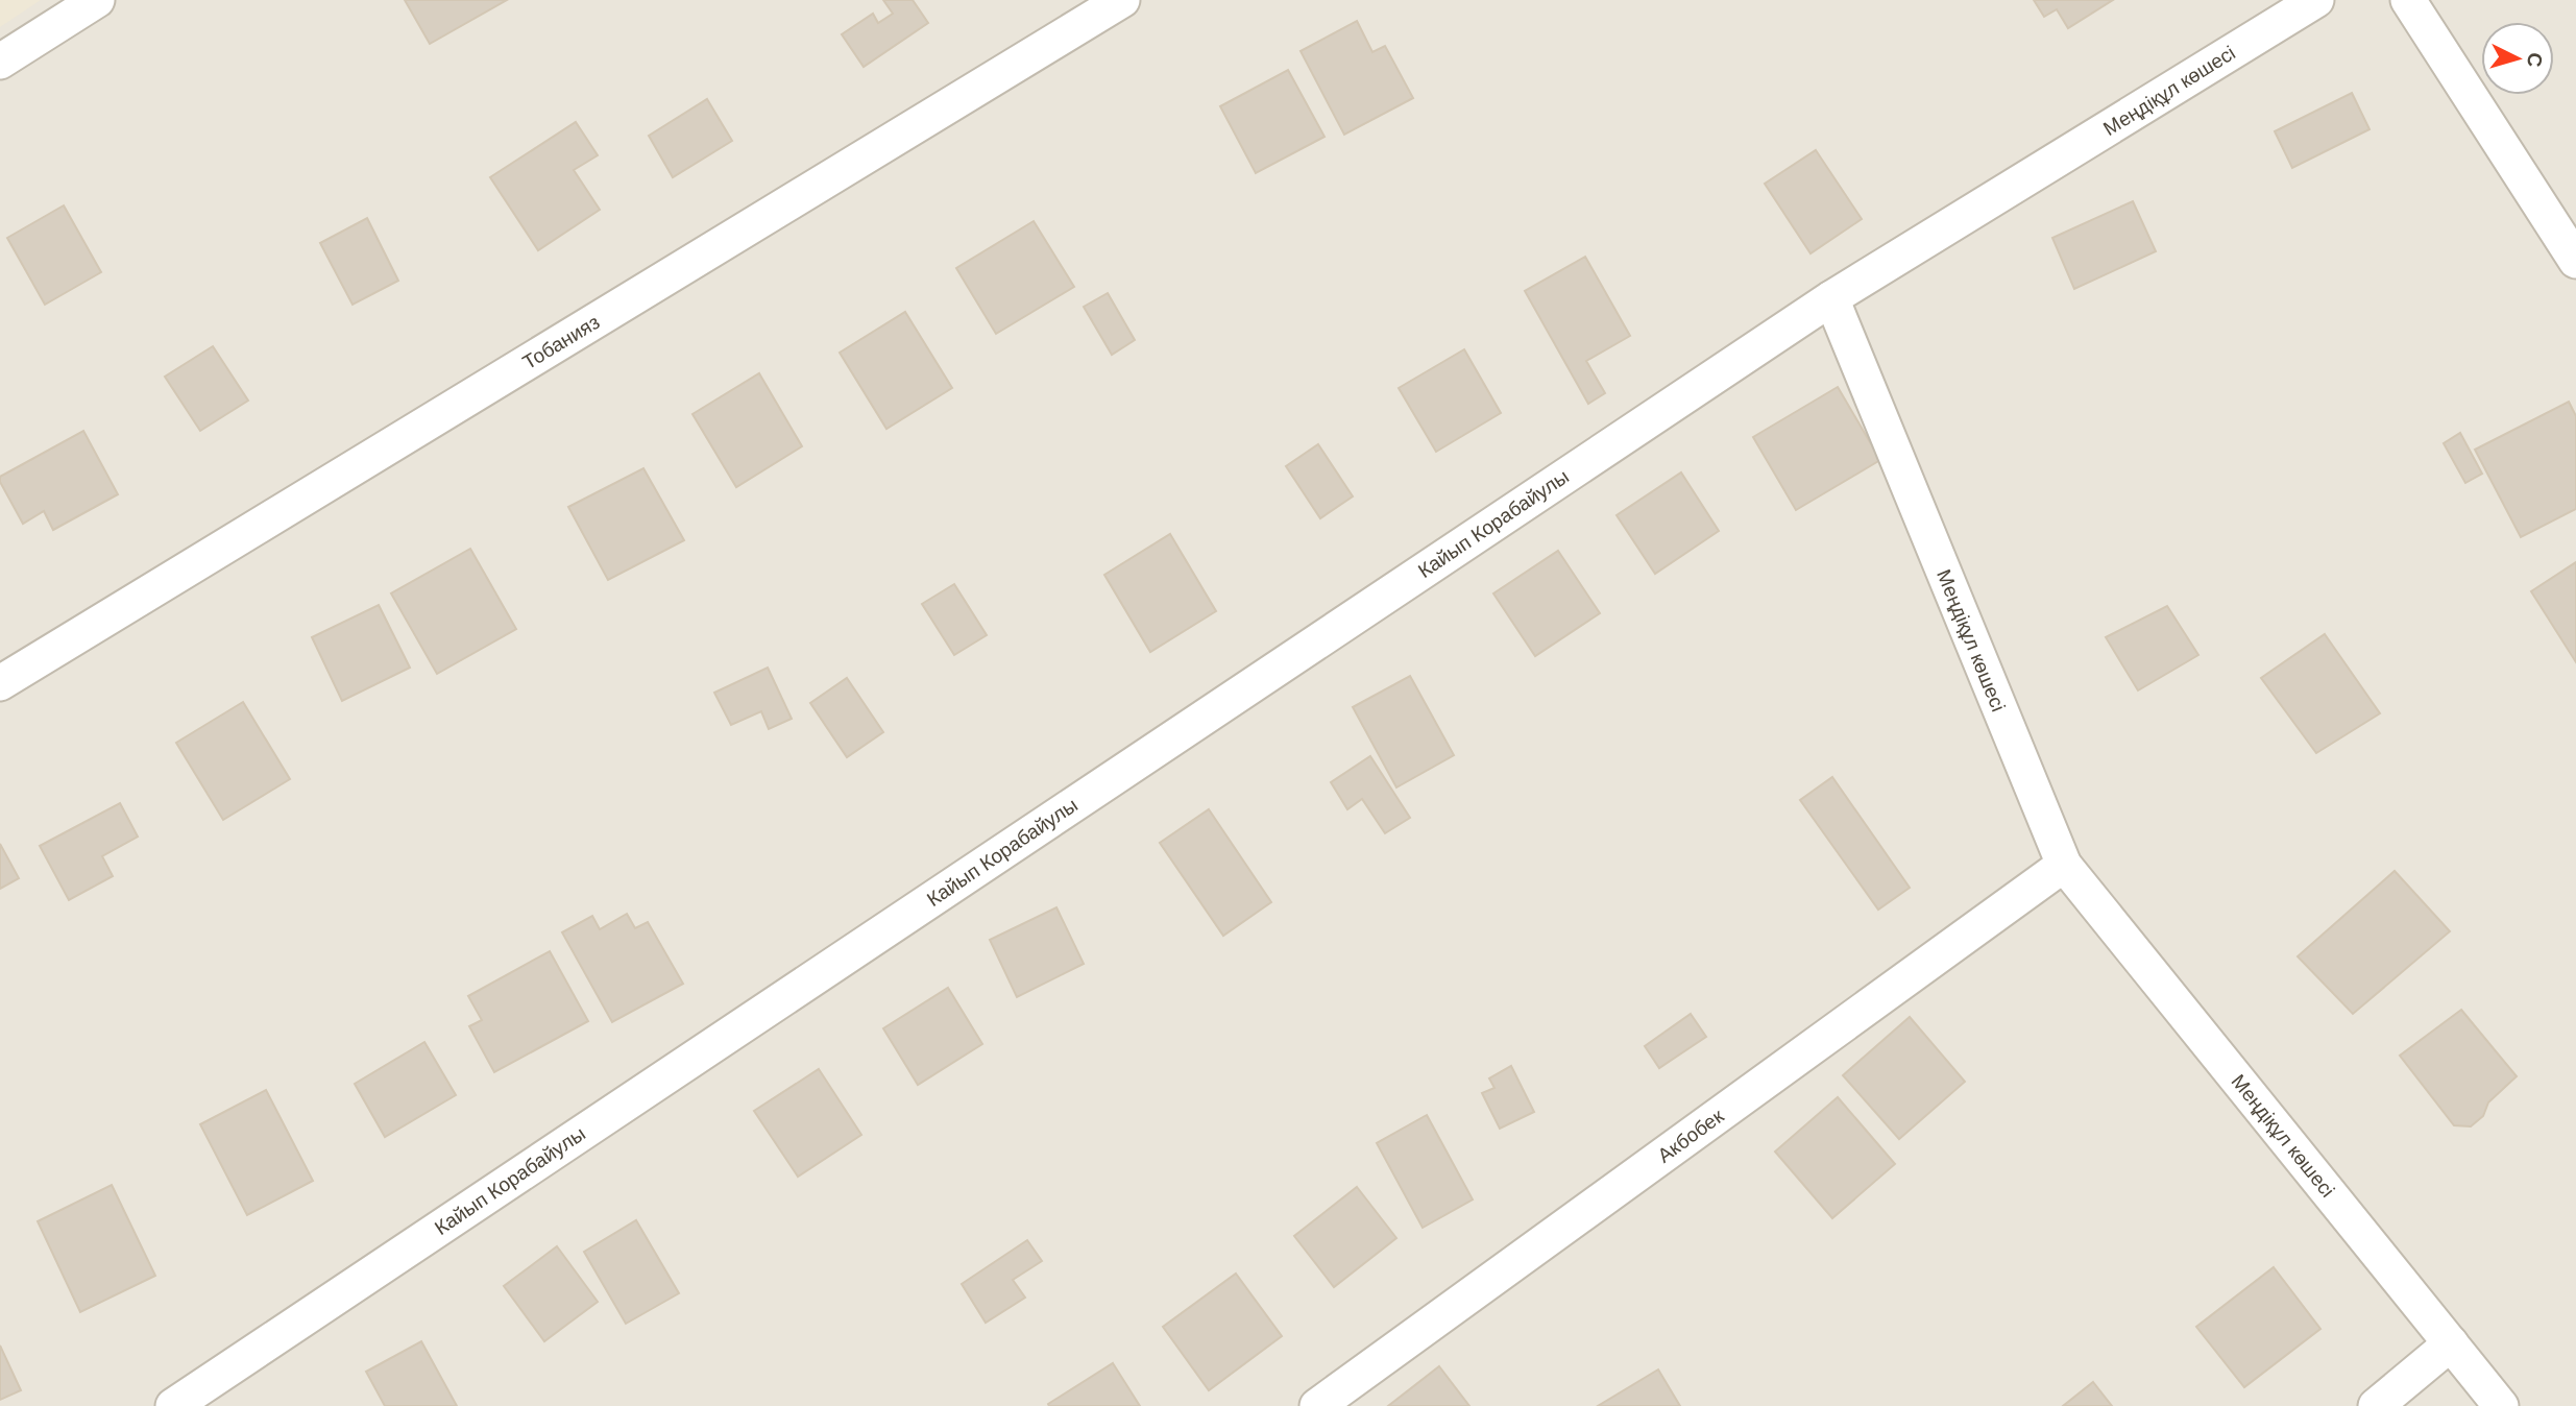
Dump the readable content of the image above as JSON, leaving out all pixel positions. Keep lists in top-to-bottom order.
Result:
{
  "streets": {
    "street": [
      "Меңдіқұл көшесі",
      "Тобанияз",
      "Кайып Корабайулы",
      "Акбобек"
    ]
  },
  "crossings": [
    ["Меңдіқұл көшесі", "Кайып Корабайулы"],
    ["Меңдіқұл көшесі", "Акбобек"]
  ],
  "north": "right"
}
